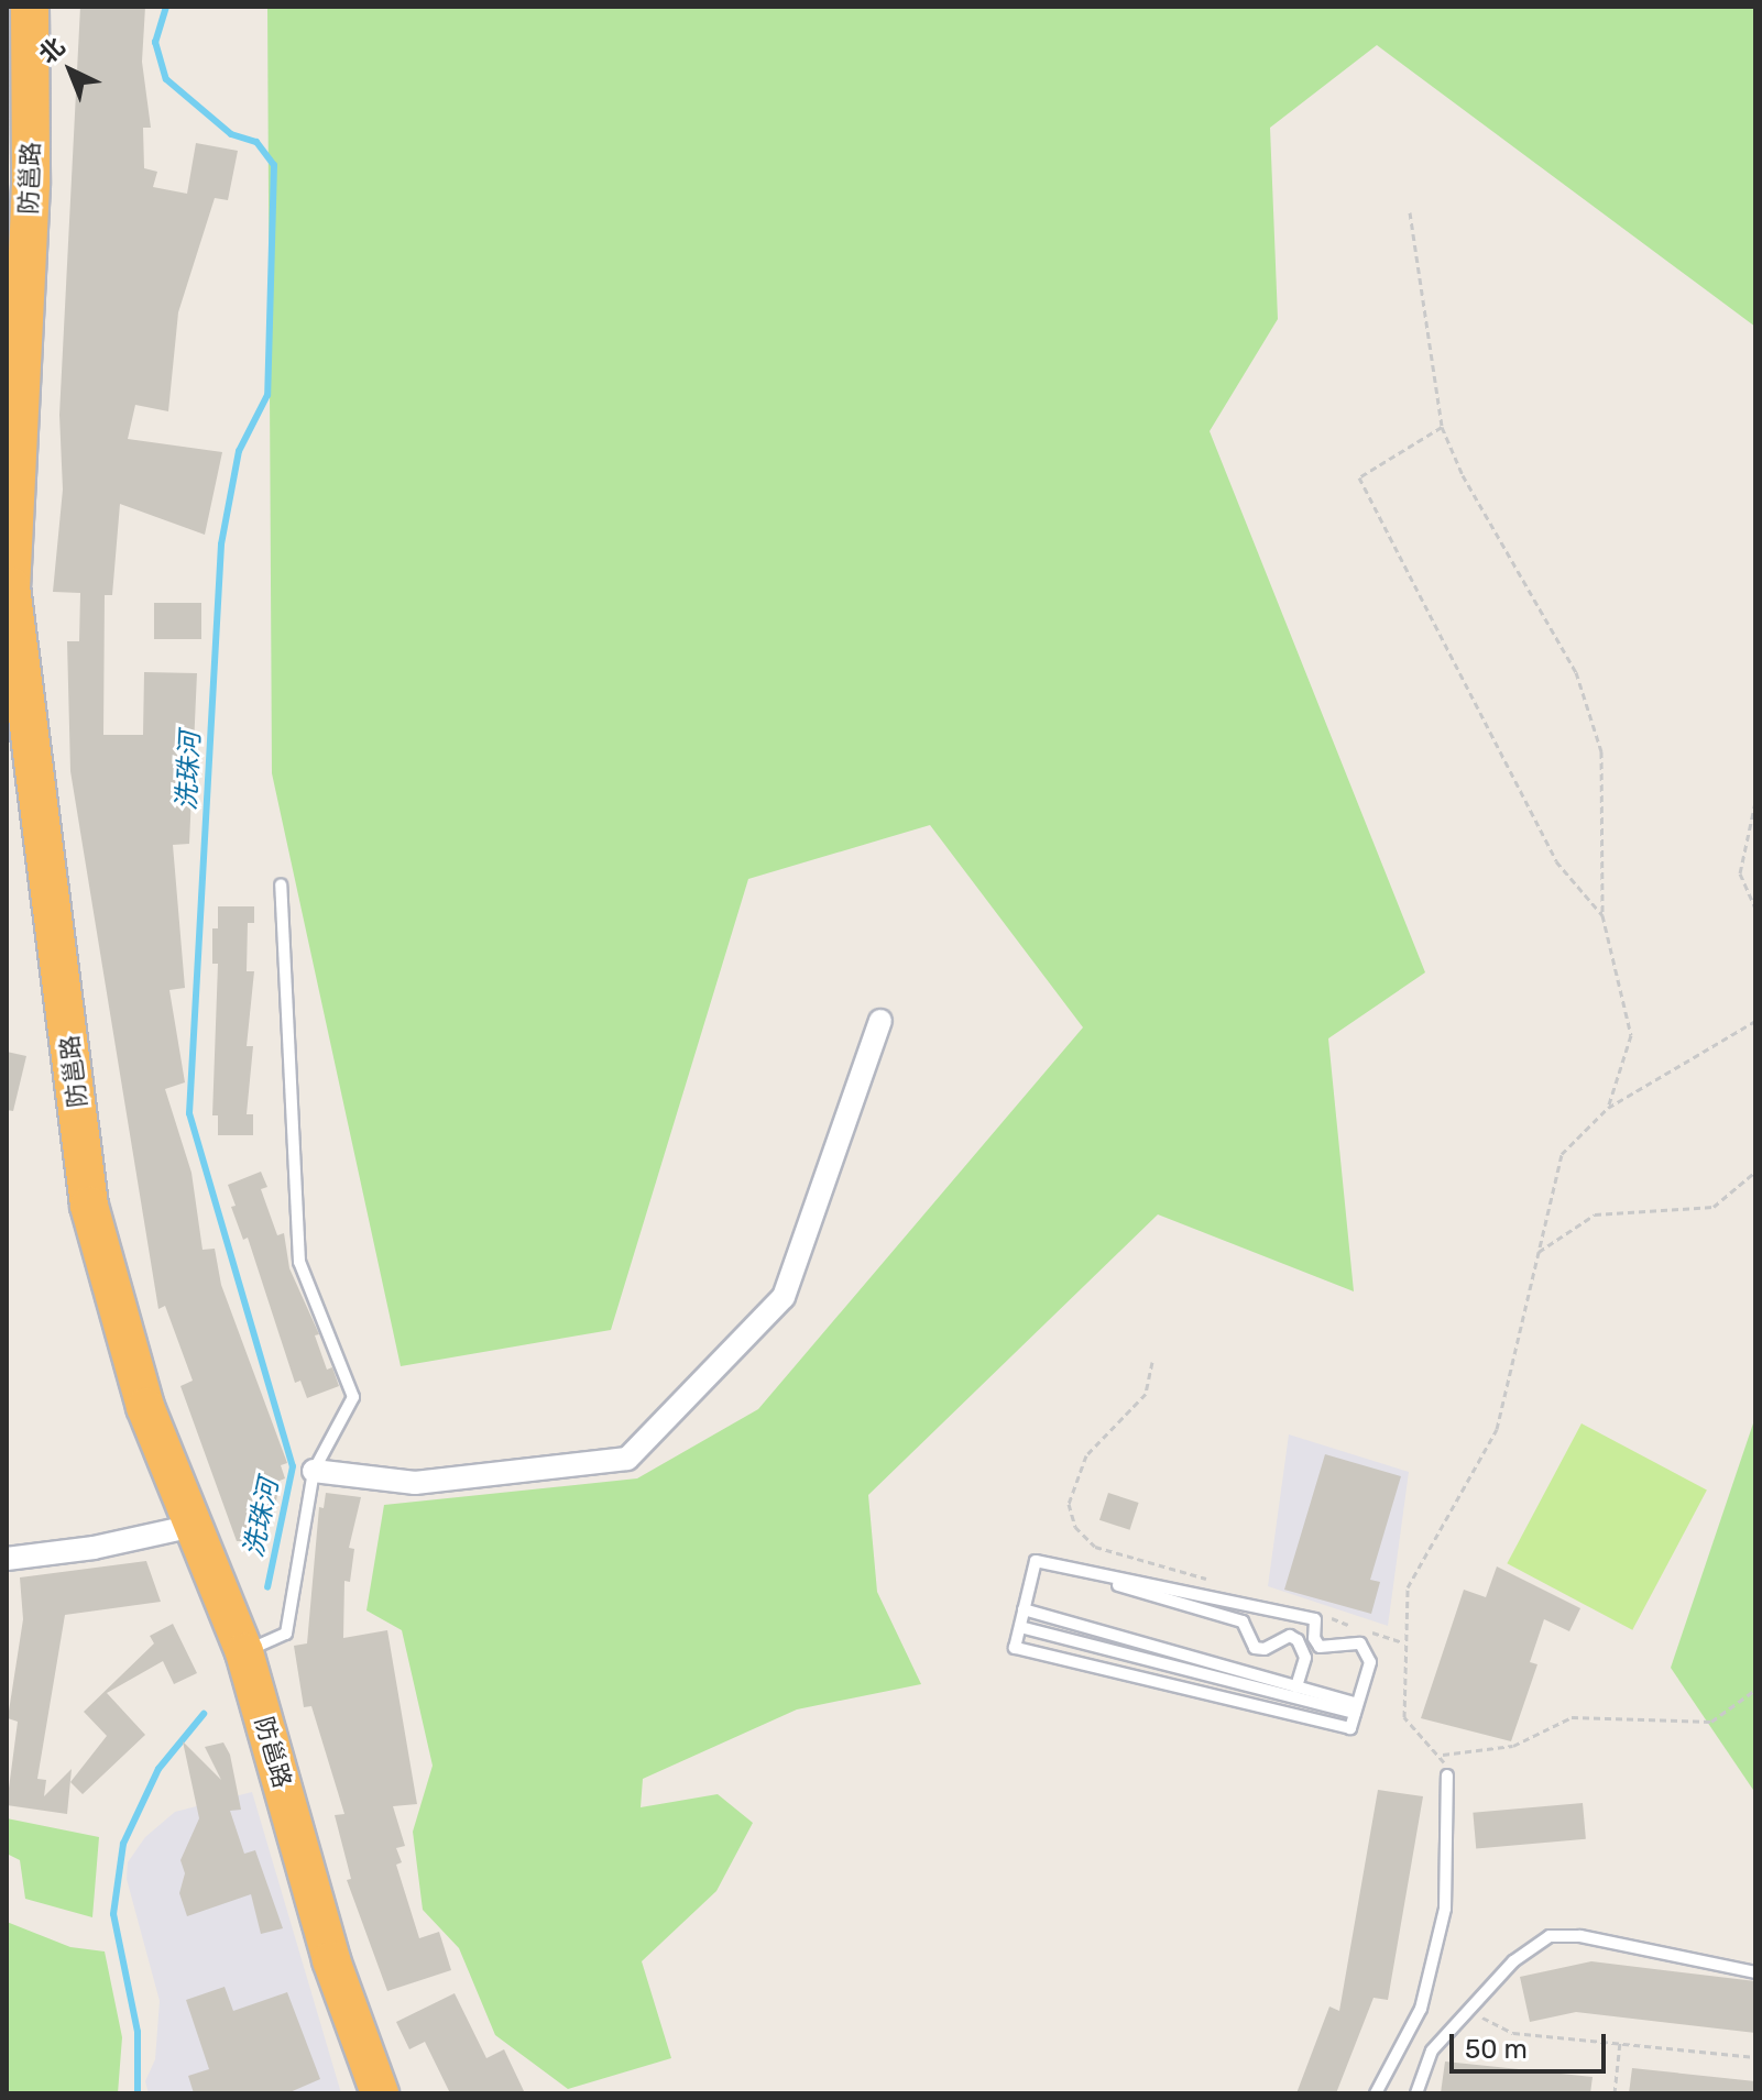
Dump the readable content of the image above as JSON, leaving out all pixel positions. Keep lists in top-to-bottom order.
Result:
{
  "streets": {
    "highway": ["防邕路"]
  },
  "water": ["洗珠河"],
  "scale_bar": "50 m",
  "north": "top left"
}
